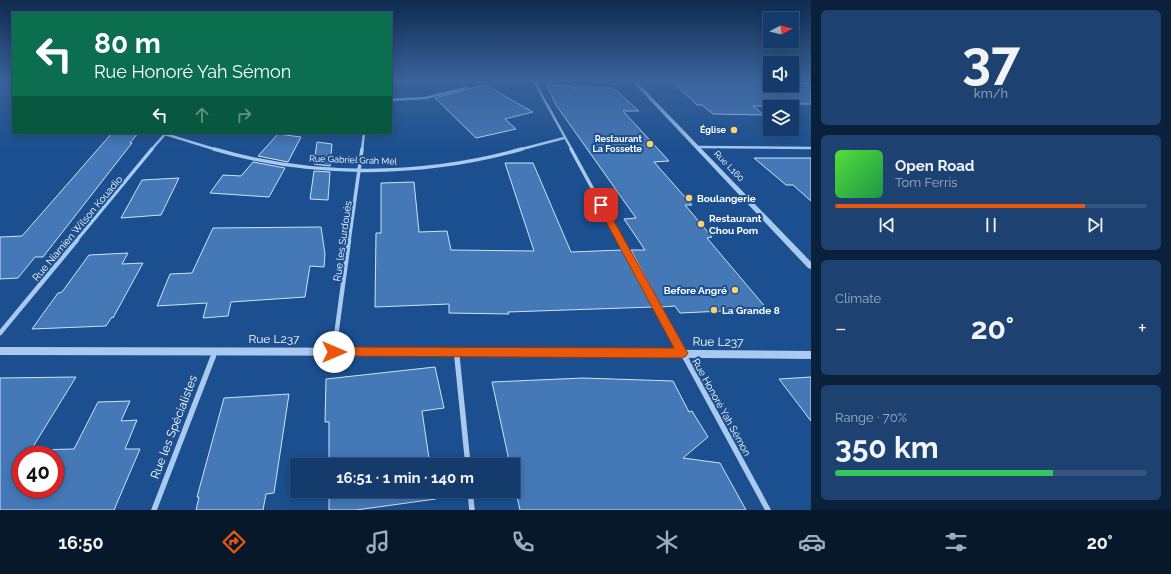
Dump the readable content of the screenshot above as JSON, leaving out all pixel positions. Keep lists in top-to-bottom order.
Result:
{
  "streets": {
    "street": [
      "Rue Gabriel Grah Mel",
      "Rue L160",
      "Rue Niamien Wilson Kouadio",
      "Rue les Surdoués",
      "Rue L237",
      "Rue Honoré Yah Sémon",
      "Rue les Spécialistes"
    ]
  },
  "crossings": [
    ["Rue Gabriel Grah Mel", "Rue Niamien Wilson Kouadio"],
    ["Rue Gabriel Grah Mel", "Rue les Surdoués"],
    ["Rue Gabriel Grah Mel", "Rue Honoré Yah Sémon"],
    ["Rue les Surdoués", "Rue L237"],
    ["Rue L237", "Rue Honoré Yah Sémon"],
    ["Rue L237", "Rue les Spécialistes"]
  ],
  "places": [
    "Église",
    "Restaurant La Fossette",
    "Boulangerie",
    "Restaurant Chou Pom",
    "Before Angré",
    "La Grande 8"
  ],
  "north": "right",
  "page": {
    "tile": [
      ["37", "km/h"],
      "Climate",
      ["Range · 70%", "350 km"]
    ],
    "turn": ["80 m", "Rue Honoré Yah Sémon"],
    "song": ["Open Road", "Tom Ferris"],
    "heat": ["−", "20°", "+"],
    "limit": "40",
    "trip": "16:51 · 1 min · 140 m",
    "tabs": ["16:50", "20°"]
  }
}
